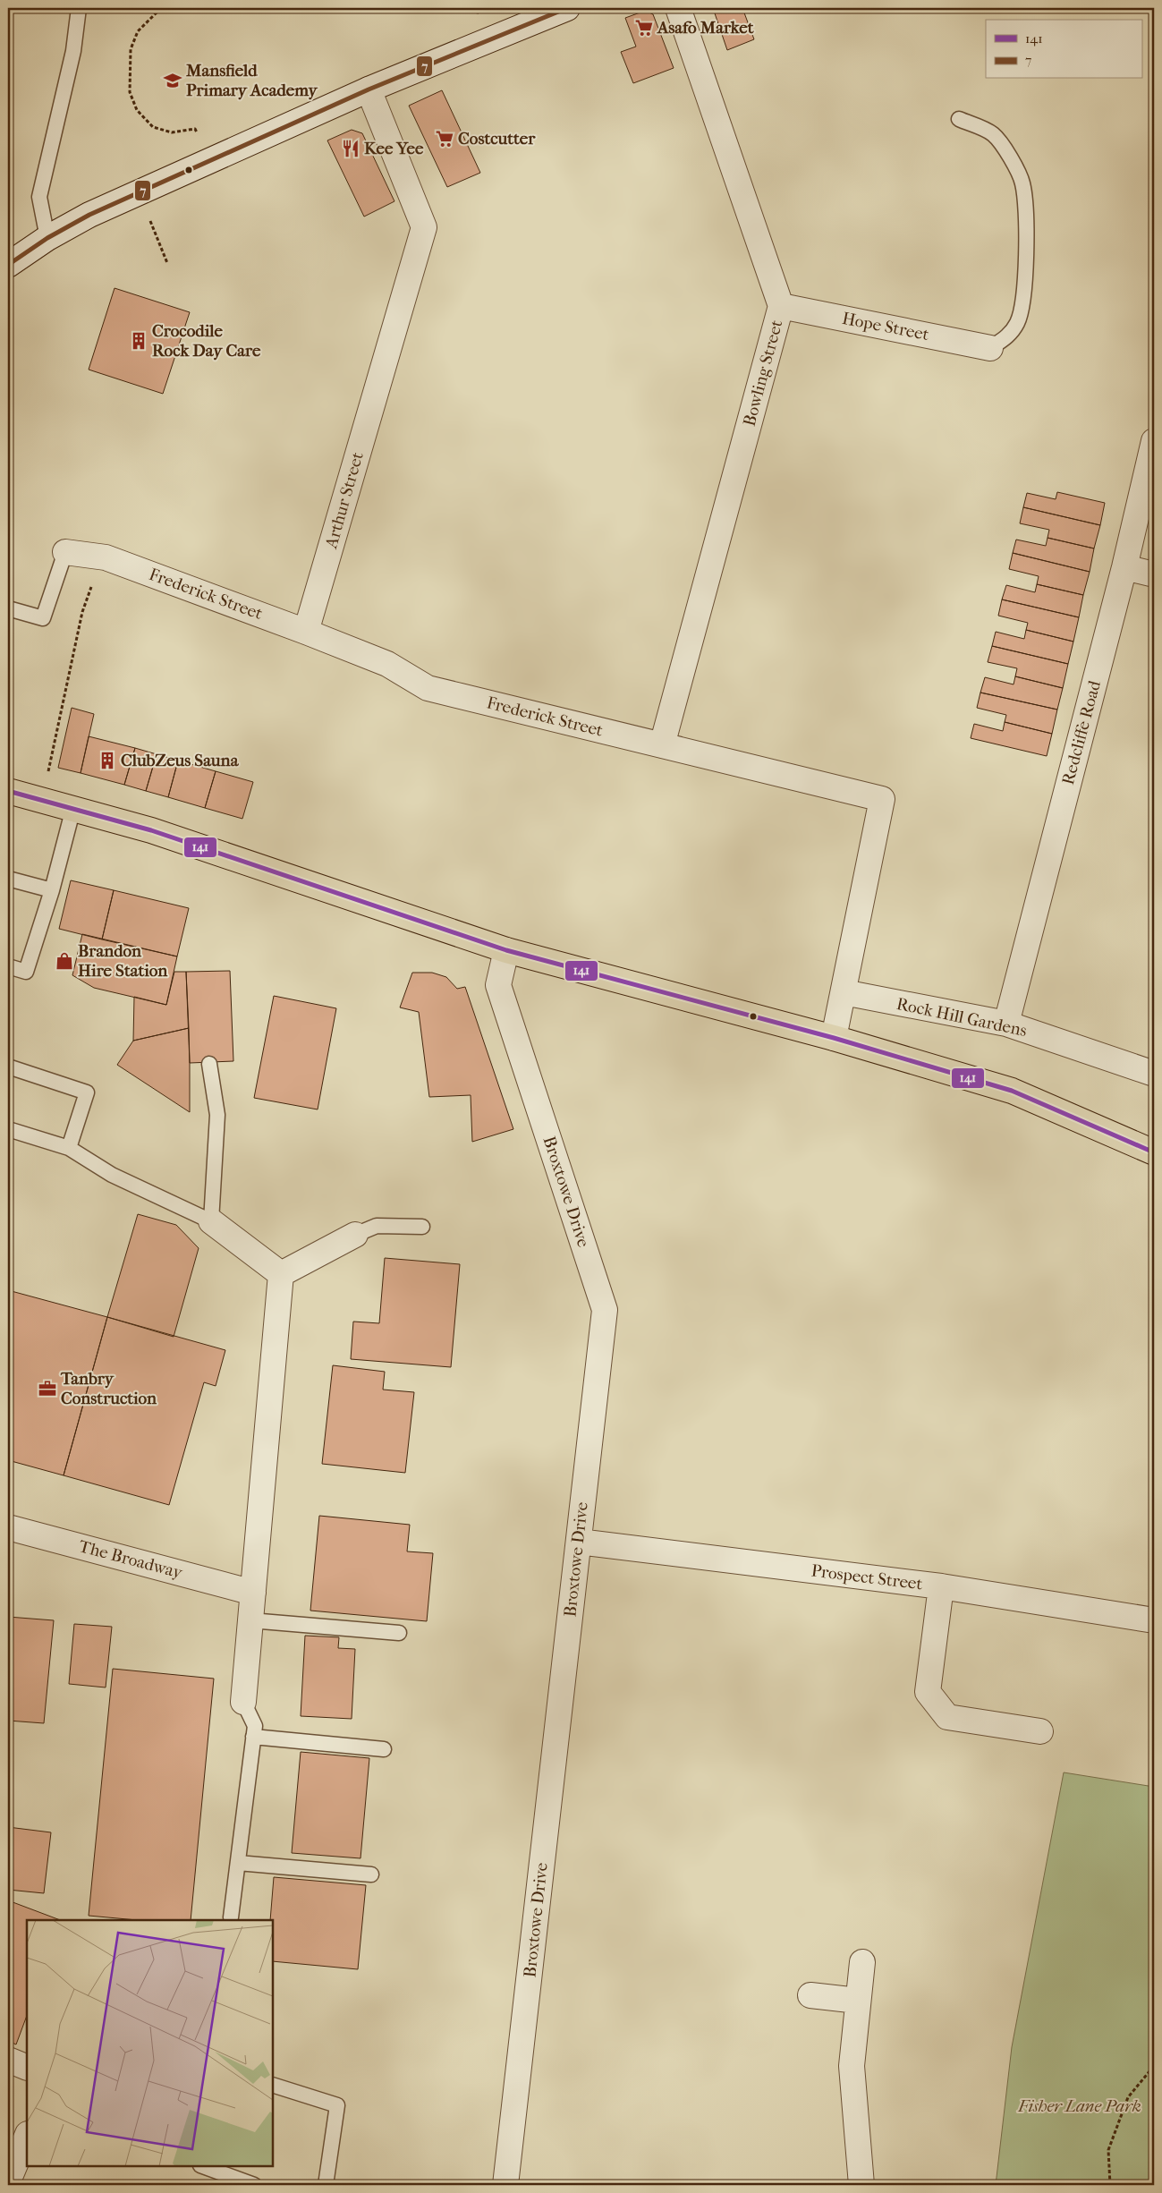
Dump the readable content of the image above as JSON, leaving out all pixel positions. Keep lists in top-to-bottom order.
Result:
{
  "streets": {
    "street": [
      "Hope Street",
      "Bowling Street",
      "Arthur Street",
      "Frederick Street",
      "Redcliffe Road",
      "Rock Hill Gardens",
      "Broxtowe Drive",
      "The Broadway",
      "Prospect Street"
    ]
  },
  "crossings": [
    ["Hope Street", "Bowling Street"],
    ["Bowling Street", "Frederick Street"],
    ["Arthur Street", "Frederick Street"],
    ["Frederick Street", "Rock Hill Gardens"],
    ["Redcliffe Road", "Rock Hill Gardens"],
    ["Broxtowe Drive", "Prospect Street"]
  ],
  "parks": ["Fisher Lane Park"],
  "places": {
    "supermarket": ["Asafo Market", "Costcutter"],
    "school or university": ["Mansfield Primary Academy"],
    "restaurant": ["Kee Yee"],
    "building": ["Crocodile Rock Day Care", "ClubZeus Sauna"],
    "shop": ["Brandon Hire Station"],
    "office": ["Tanbry Construction"]
  },
  "lines": ["transit line 7", "transit line 141"],
  "legend": ["141", "7"]
}
